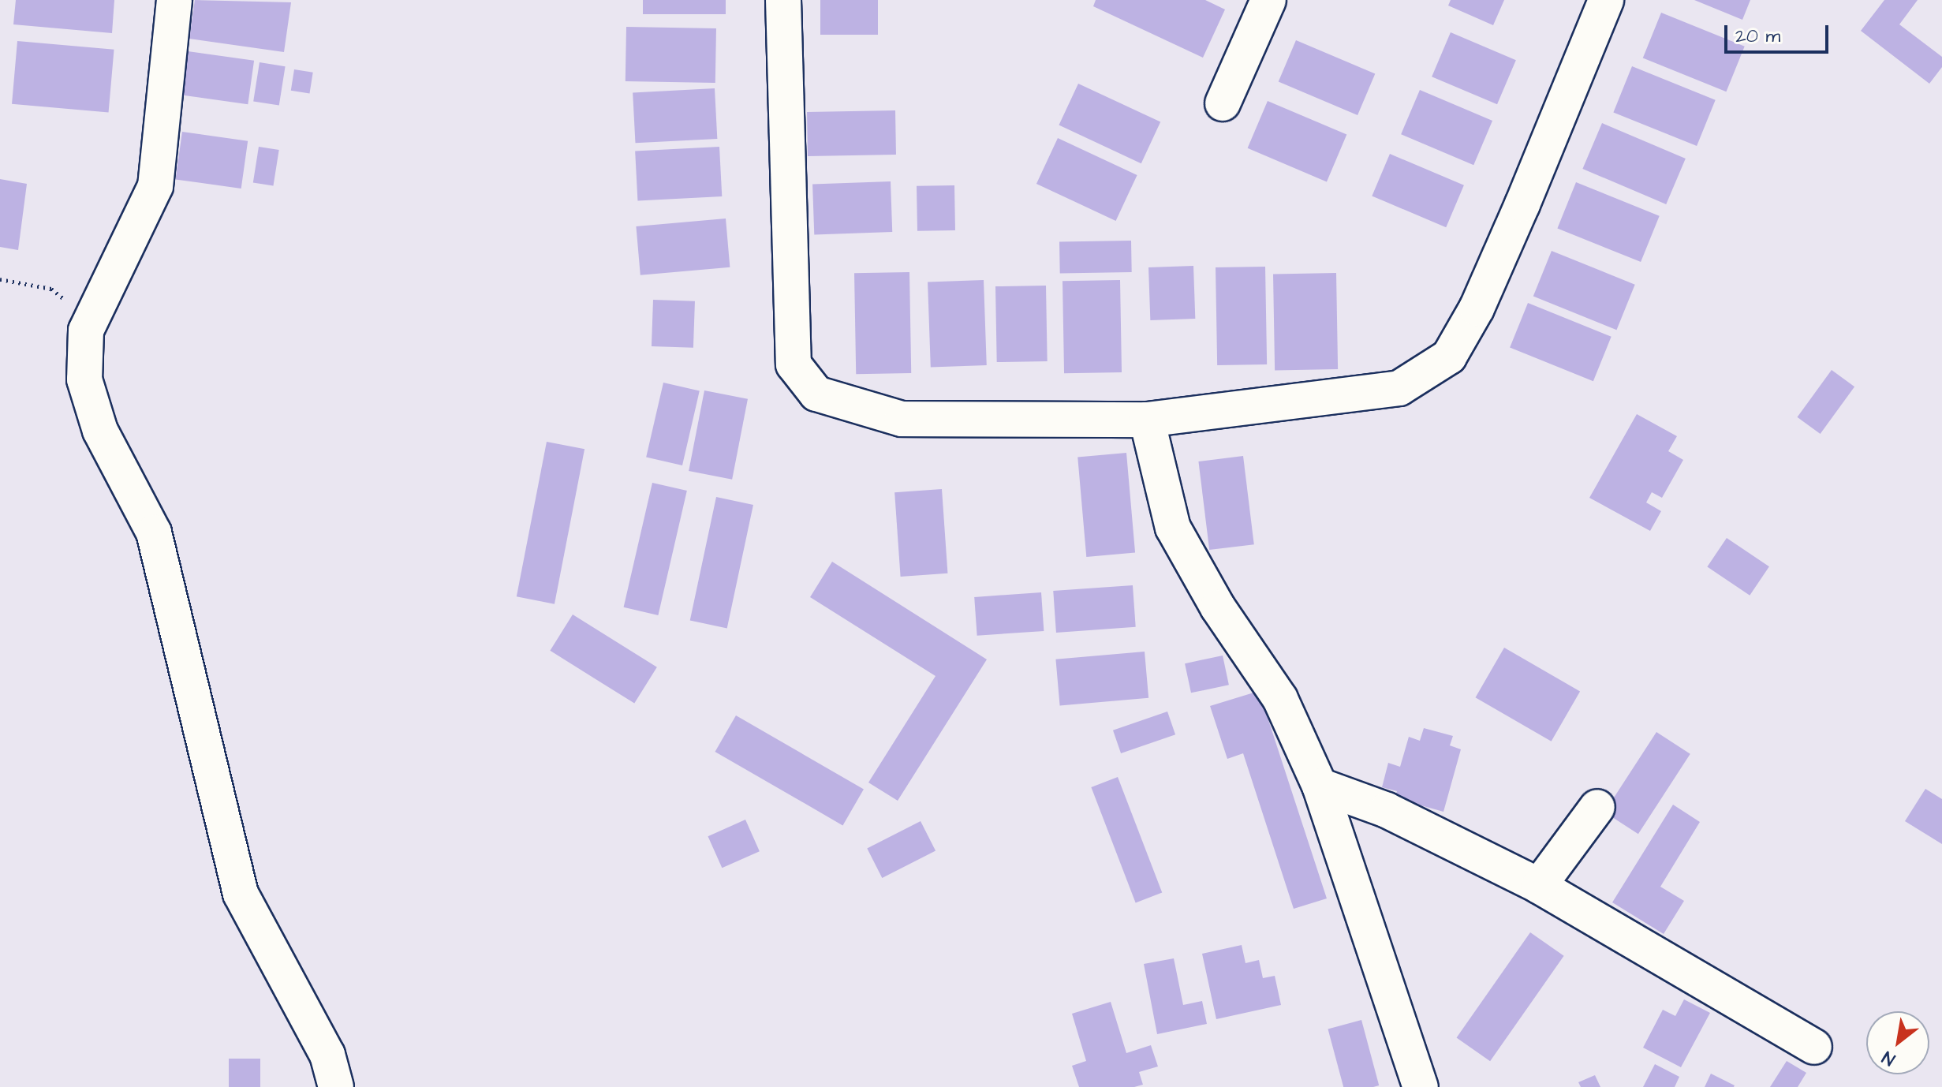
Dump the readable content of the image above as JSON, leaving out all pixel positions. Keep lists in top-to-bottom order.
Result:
{
  "scale_bar": "20 m",
  "north": "bottom left"
}
